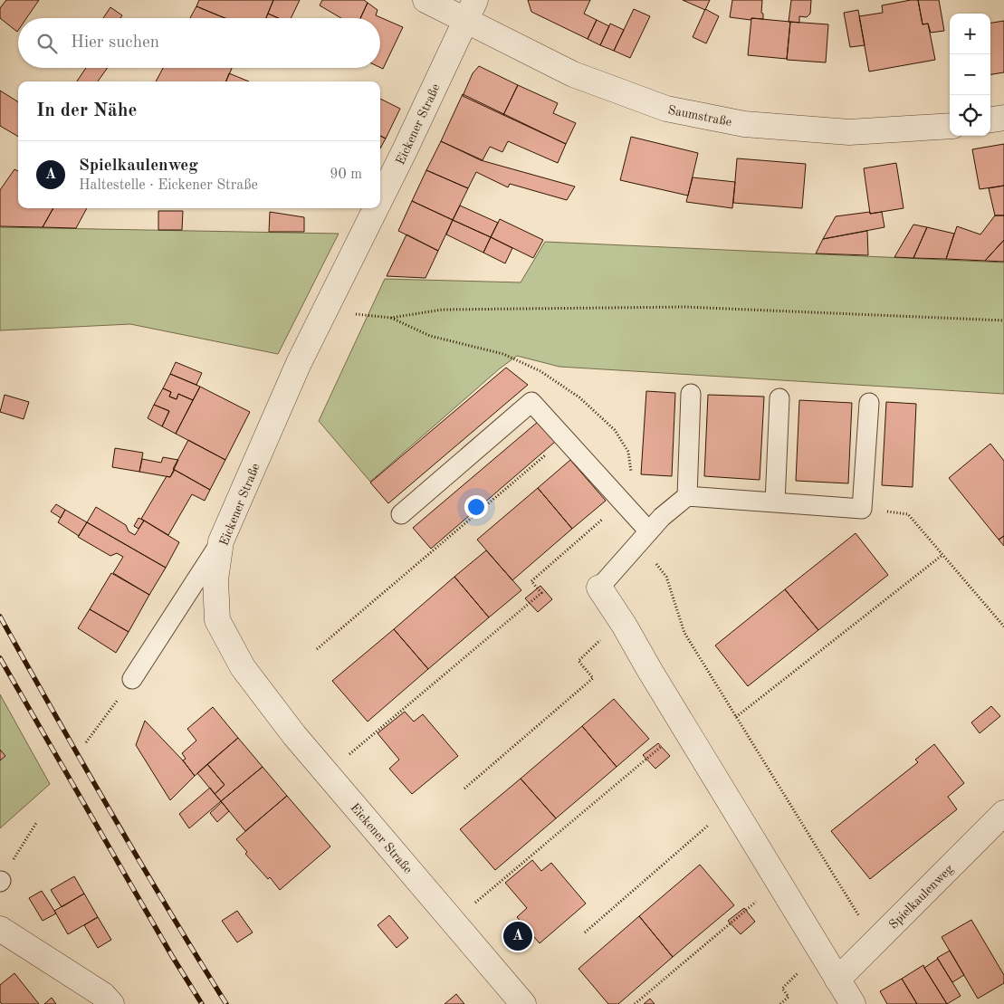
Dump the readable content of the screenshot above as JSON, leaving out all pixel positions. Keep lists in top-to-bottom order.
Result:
{
  "streets": {
    "street": ["Saumstraße", "Eickener Straße", "Spielkaulenweg"]
  },
  "crossings": [
    ["Saumstraße", "Eickener Straße"]
  ],
  "page": {
    "map_buttons": ["+", "−"],
    "search": "Hier suchen",
    "heading": "In der Nähe",
    "list": [
      {
        "mark": "A",
        "name": "Spielkaulenweg",
        "note": "Haltestelle · Eickener Straße",
        "value": "90 m"
      }
    ],
    "pins": "A"
  }
}
